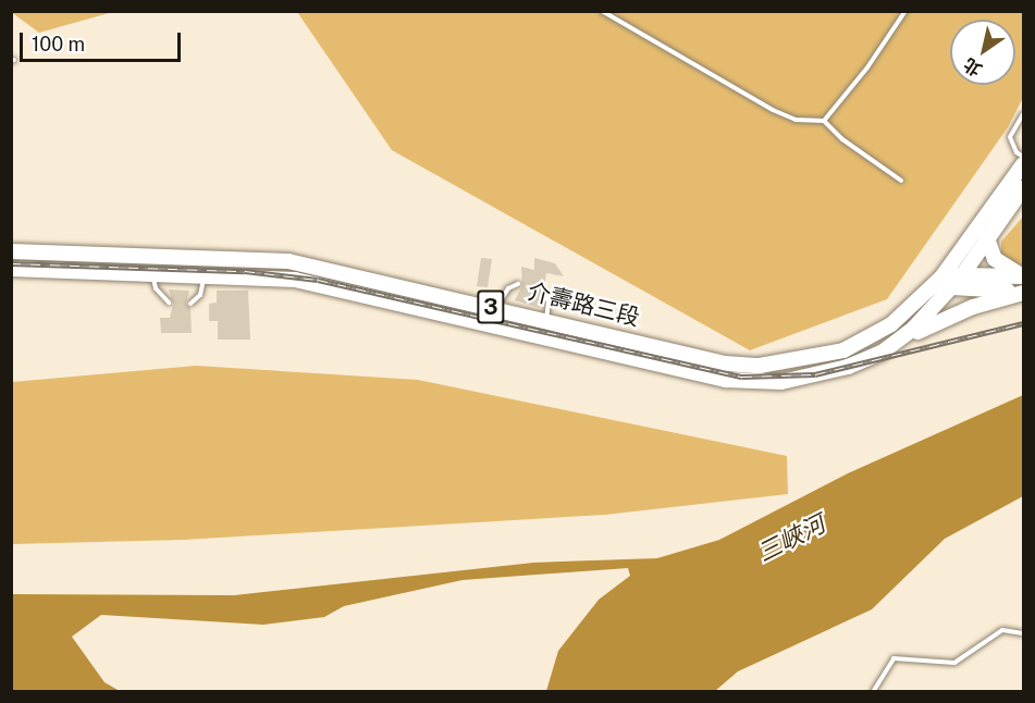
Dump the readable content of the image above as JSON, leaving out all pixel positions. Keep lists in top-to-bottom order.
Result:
{
  "streets": {
    "main road": ["介壽路三段", "3"]
  },
  "water": ["三峽河"],
  "scale_bar": "100 m",
  "north": "bottom left"
}
